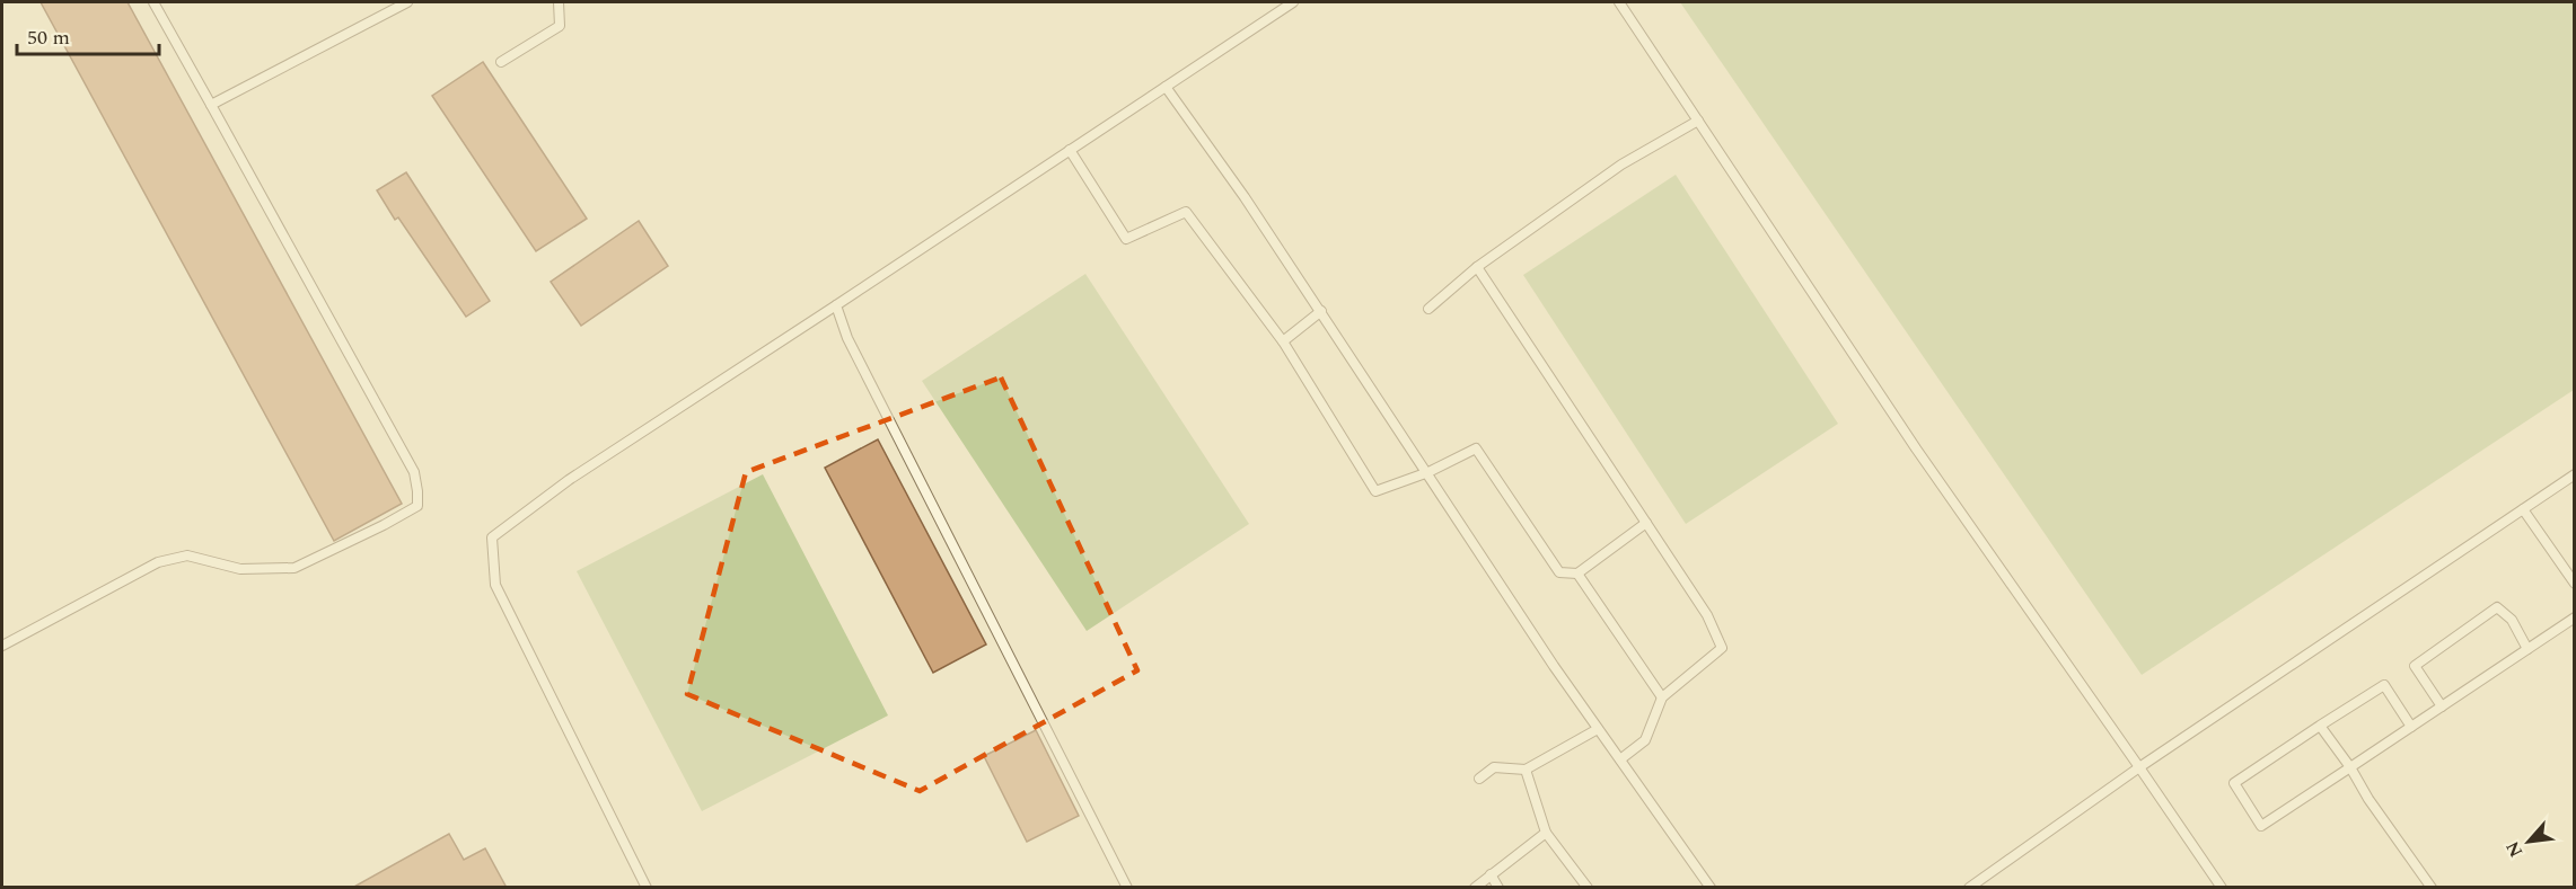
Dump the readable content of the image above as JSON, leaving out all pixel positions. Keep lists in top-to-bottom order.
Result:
{
  "scale_bar": "50 m",
  "north": "bottom left"
}
